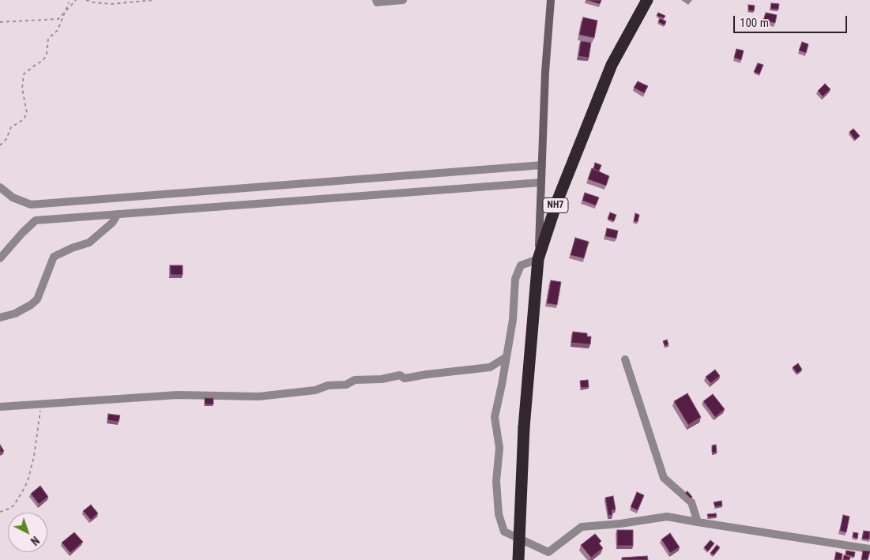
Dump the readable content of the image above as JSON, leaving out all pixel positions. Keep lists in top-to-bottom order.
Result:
{
  "streets": {
    "highway": ["NH7"]
  },
  "scale_bar": "100 m",
  "north": "bottom right"
}
